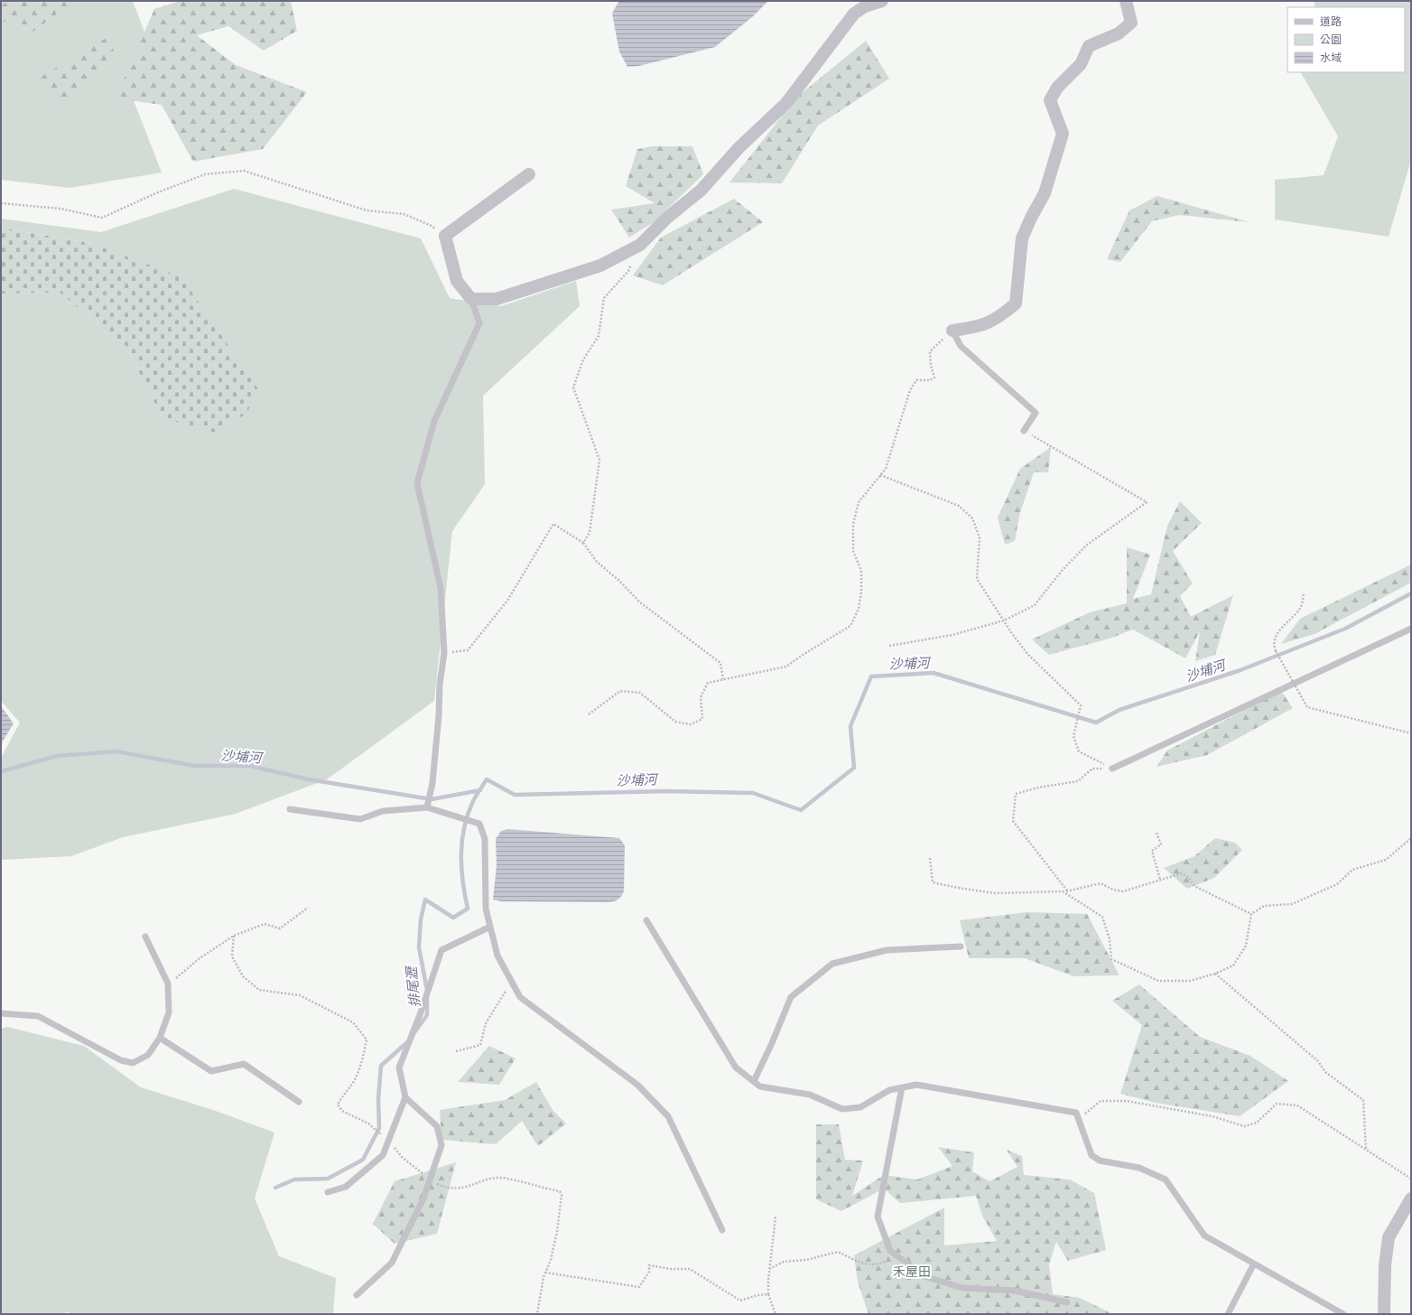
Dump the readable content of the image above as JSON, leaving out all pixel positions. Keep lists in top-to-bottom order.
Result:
{
  "water": ["沙埔河", "排尾瀝"],
  "parks": ["禾屋田"],
  "legend": ["道路", "公園", "水域"]
}
